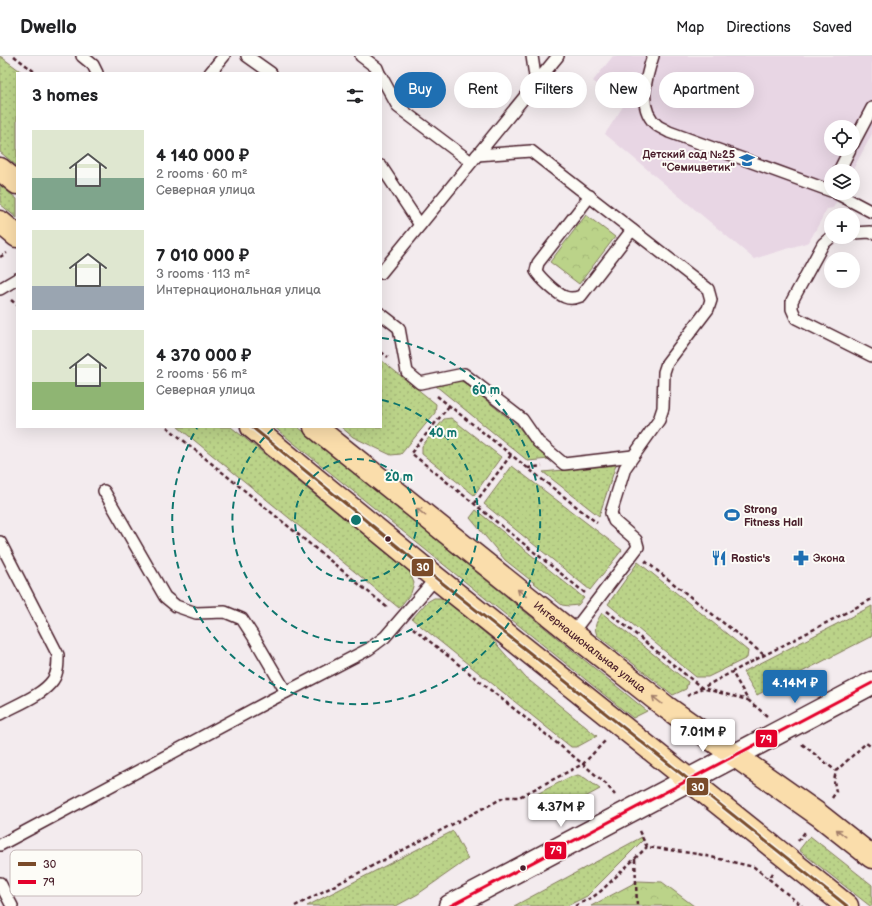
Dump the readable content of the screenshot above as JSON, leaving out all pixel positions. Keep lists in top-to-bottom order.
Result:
{
  "streets": {
    "main road": ["Интернациональная улица"]
  },
  "places": {
    "school or university": ["Детский сад №25 \"Семицветик\""],
    "sports": ["Strong Fitness Hall"],
    "restaurant": ["Rostic's"],
    "pharmacy": ["Экона"]
  },
  "lines": ["transit line 30", "transit line 79"],
  "legend": ["30", "79"],
  "page": {
    "header": "Dwello",
    "nav": ["Map", "Directions", "Saved"],
    "chip": [
      "Buy",
      "Rent",
      "Filters",
      "New",
      "Apartment"
    ],
    "heading": "3 homes",
    "map_buttons": ["+", "−"],
    "list": [
      {
        "name": "4 140 000 ₽",
        "note": "2 rooms · 60 m² · Северная улица"
      },
      {
        "name": "7 010 000 ₽",
        "note": "3 rooms · 113 m² · Интернациональная улица"
      },
      {
        "name": "4 370 000 ₽",
        "note": "2 rooms · 56 m² · Северная улица"
      }
    ],
    "price": ["4.14M ₽", "7.01M ₽", "4.37M ₽"]
  },
  "rings": ["60 m", "40 m", "20 m"]
}
